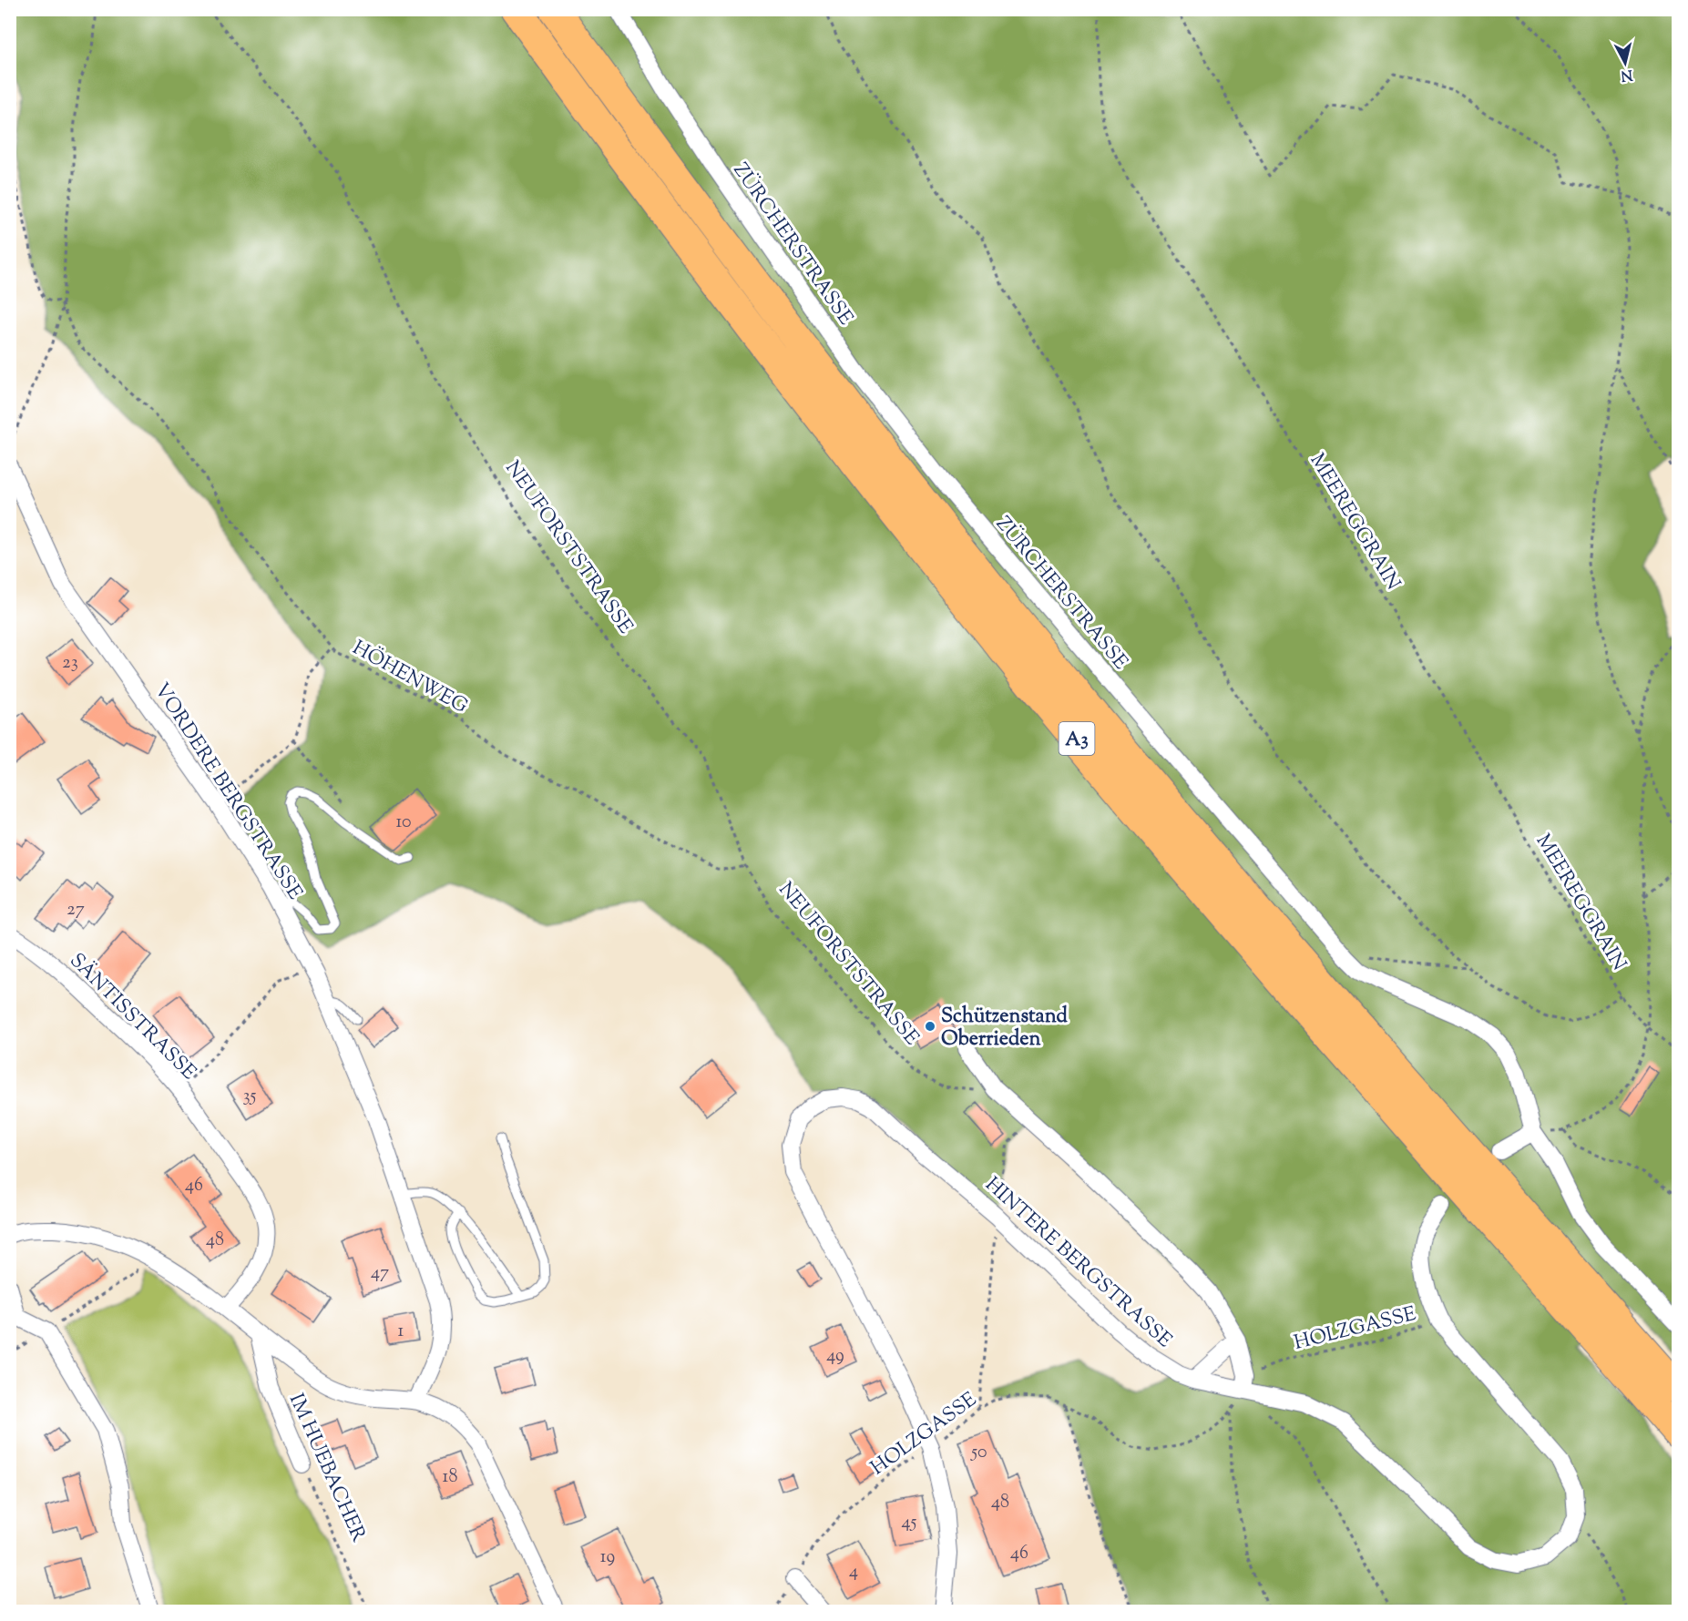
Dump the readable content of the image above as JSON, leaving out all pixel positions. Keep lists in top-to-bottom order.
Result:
{
  "streets": {
    "highway": ["A3"],
    "street": [
      "ZÜRCHERSTRASSE",
      "VORDERE BERGSTRASSE",
      "SÄNTISSTRASSE",
      "HINTERE BERGSTRASSE",
      "IM HUEBACHER"
    ],
    "path": [
      "MEEREGGRAIN",
      "NEUFORSTSTRASSE",
      "HÖHENWEG",
      "HOLZGASSE"
    ]
  },
  "crossings": [
    ["NEUFORSTSTRASSE", "HÖHENWEG"],
    ["HINTERE BERGSTRASSE", "HOLZGASSE"]
  ],
  "places": ["Schützenstand Oberrieden"],
  "house_numbers": [
    "23",
    "10",
    "27",
    "35",
    "46",
    "48",
    "47",
    "1",
    "49",
    "50",
    "18",
    "48",
    "45",
    "46",
    "19",
    "4"
  ],
  "north": "bottom"
}
